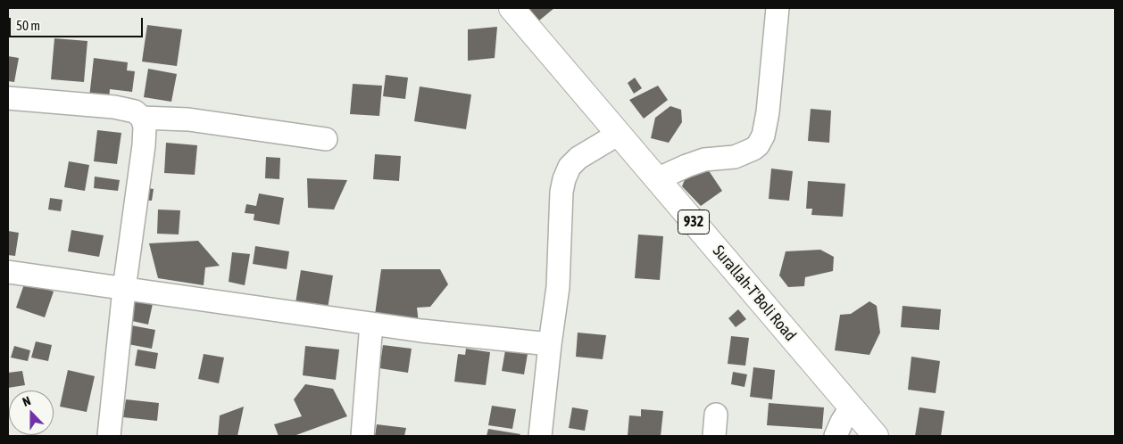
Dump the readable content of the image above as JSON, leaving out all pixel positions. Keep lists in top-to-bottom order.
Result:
{
  "streets": {
    "main road": ["932", "Surallah-T'Boli Road"]
  },
  "scale_bar": "50 m",
  "north": "top"
}
